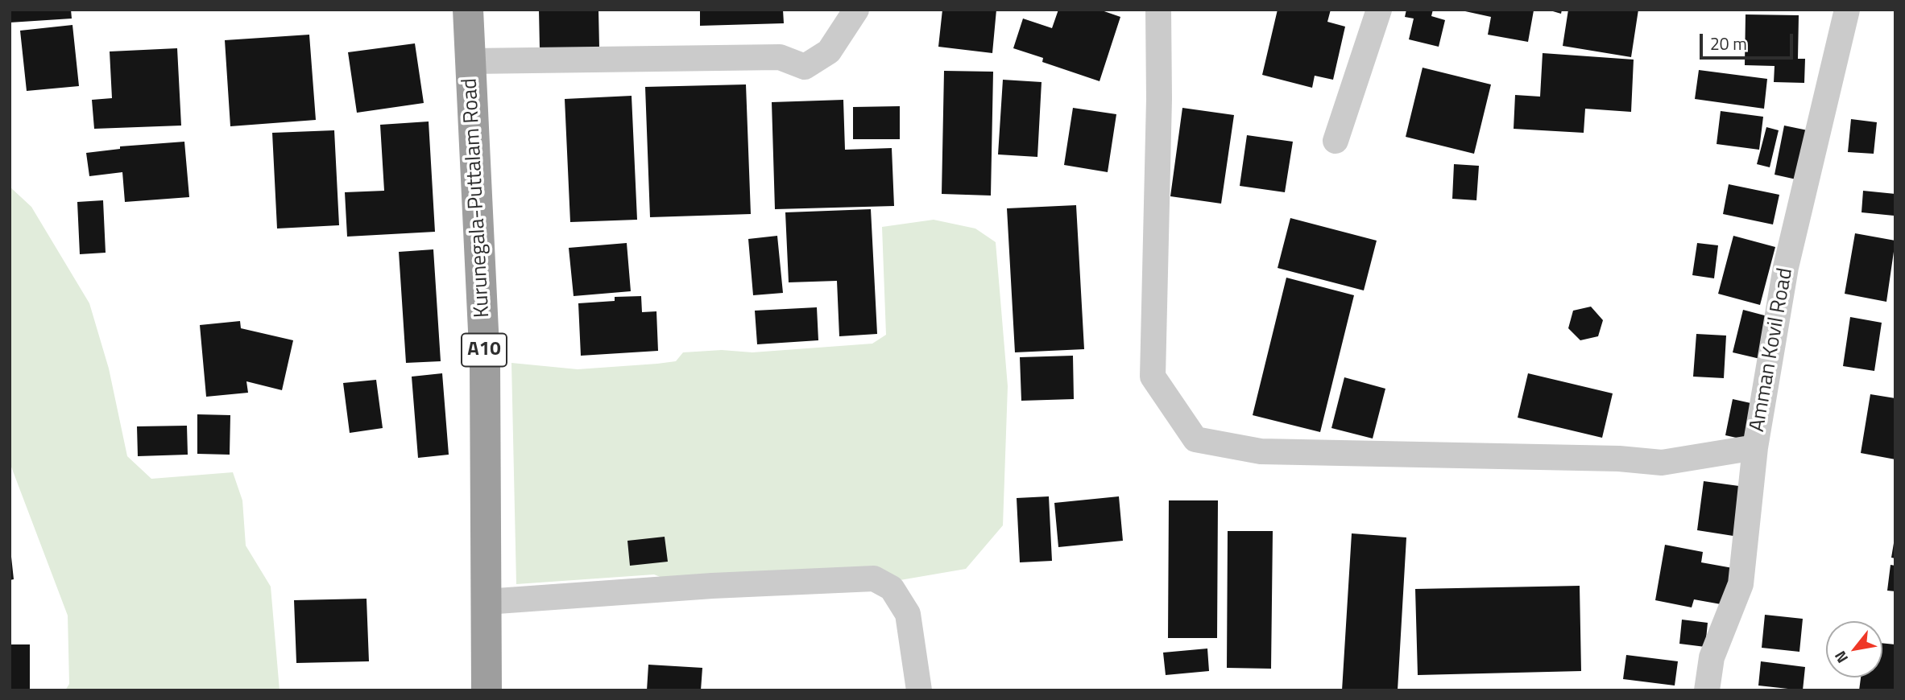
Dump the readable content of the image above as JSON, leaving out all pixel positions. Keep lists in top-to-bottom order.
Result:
{
  "streets": {
    "highway": ["Kurunegala-Puttalam Road", "A10"],
    "street": ["Amman Kovil Road"]
  },
  "scale_bar": "20 m",
  "north": "bottom left"
}
